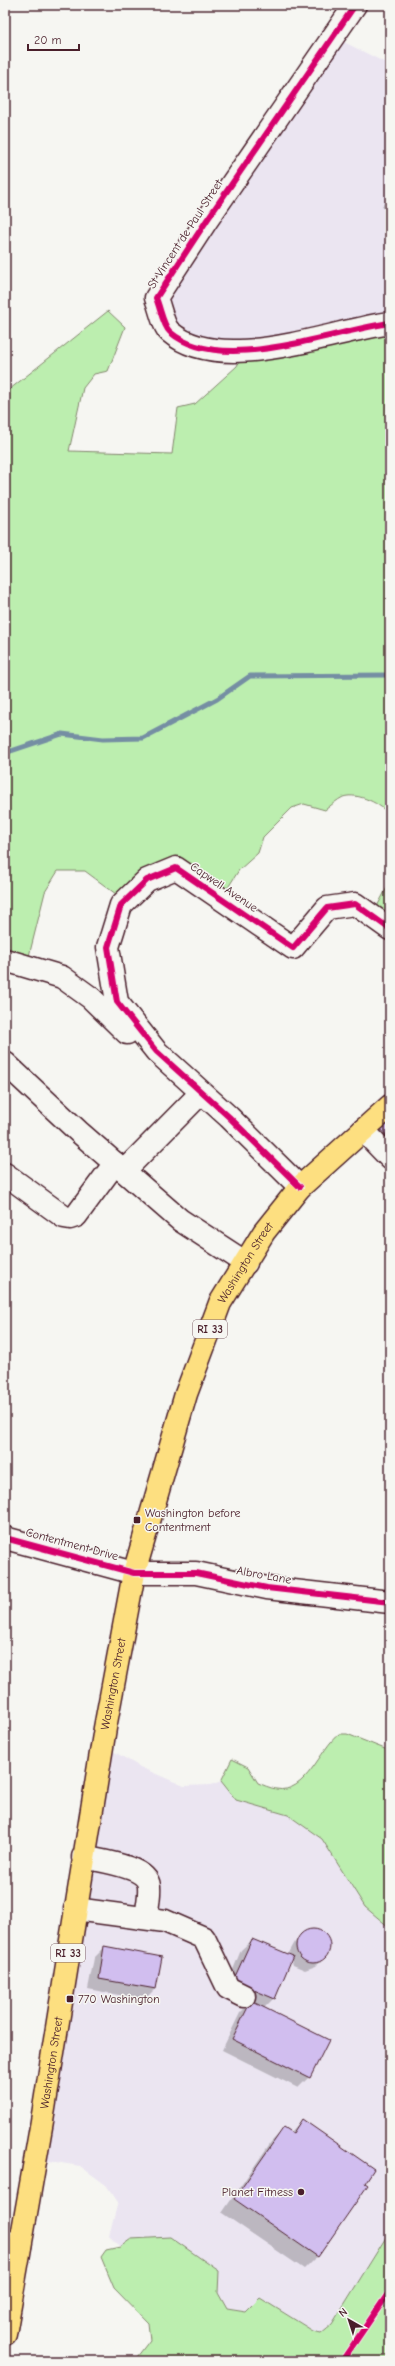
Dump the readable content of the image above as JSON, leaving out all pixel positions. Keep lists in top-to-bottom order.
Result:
{
  "streets": {
    "main road": ["Washington Street", "RI 33"],
    "street": [
      "St Vincent de Paul Street",
      "Capwell Avenue",
      "Contentment Drive",
      "Albro Lane"
    ]
  },
  "crossings": [
    ["Capwell Avenue", "Washington Street"],
    ["Washington Street", "Contentment Drive"],
    ["Washington Street", "Albro Lane"],
    ["Contentment Drive", "Albro Lane"]
  ],
  "places": {
    "transit": ["Washington before Contentment", "770 Washington"],
    "other": ["Planet Fitness"]
  },
  "scale_bar": "20 m",
  "north": "top left"
}
